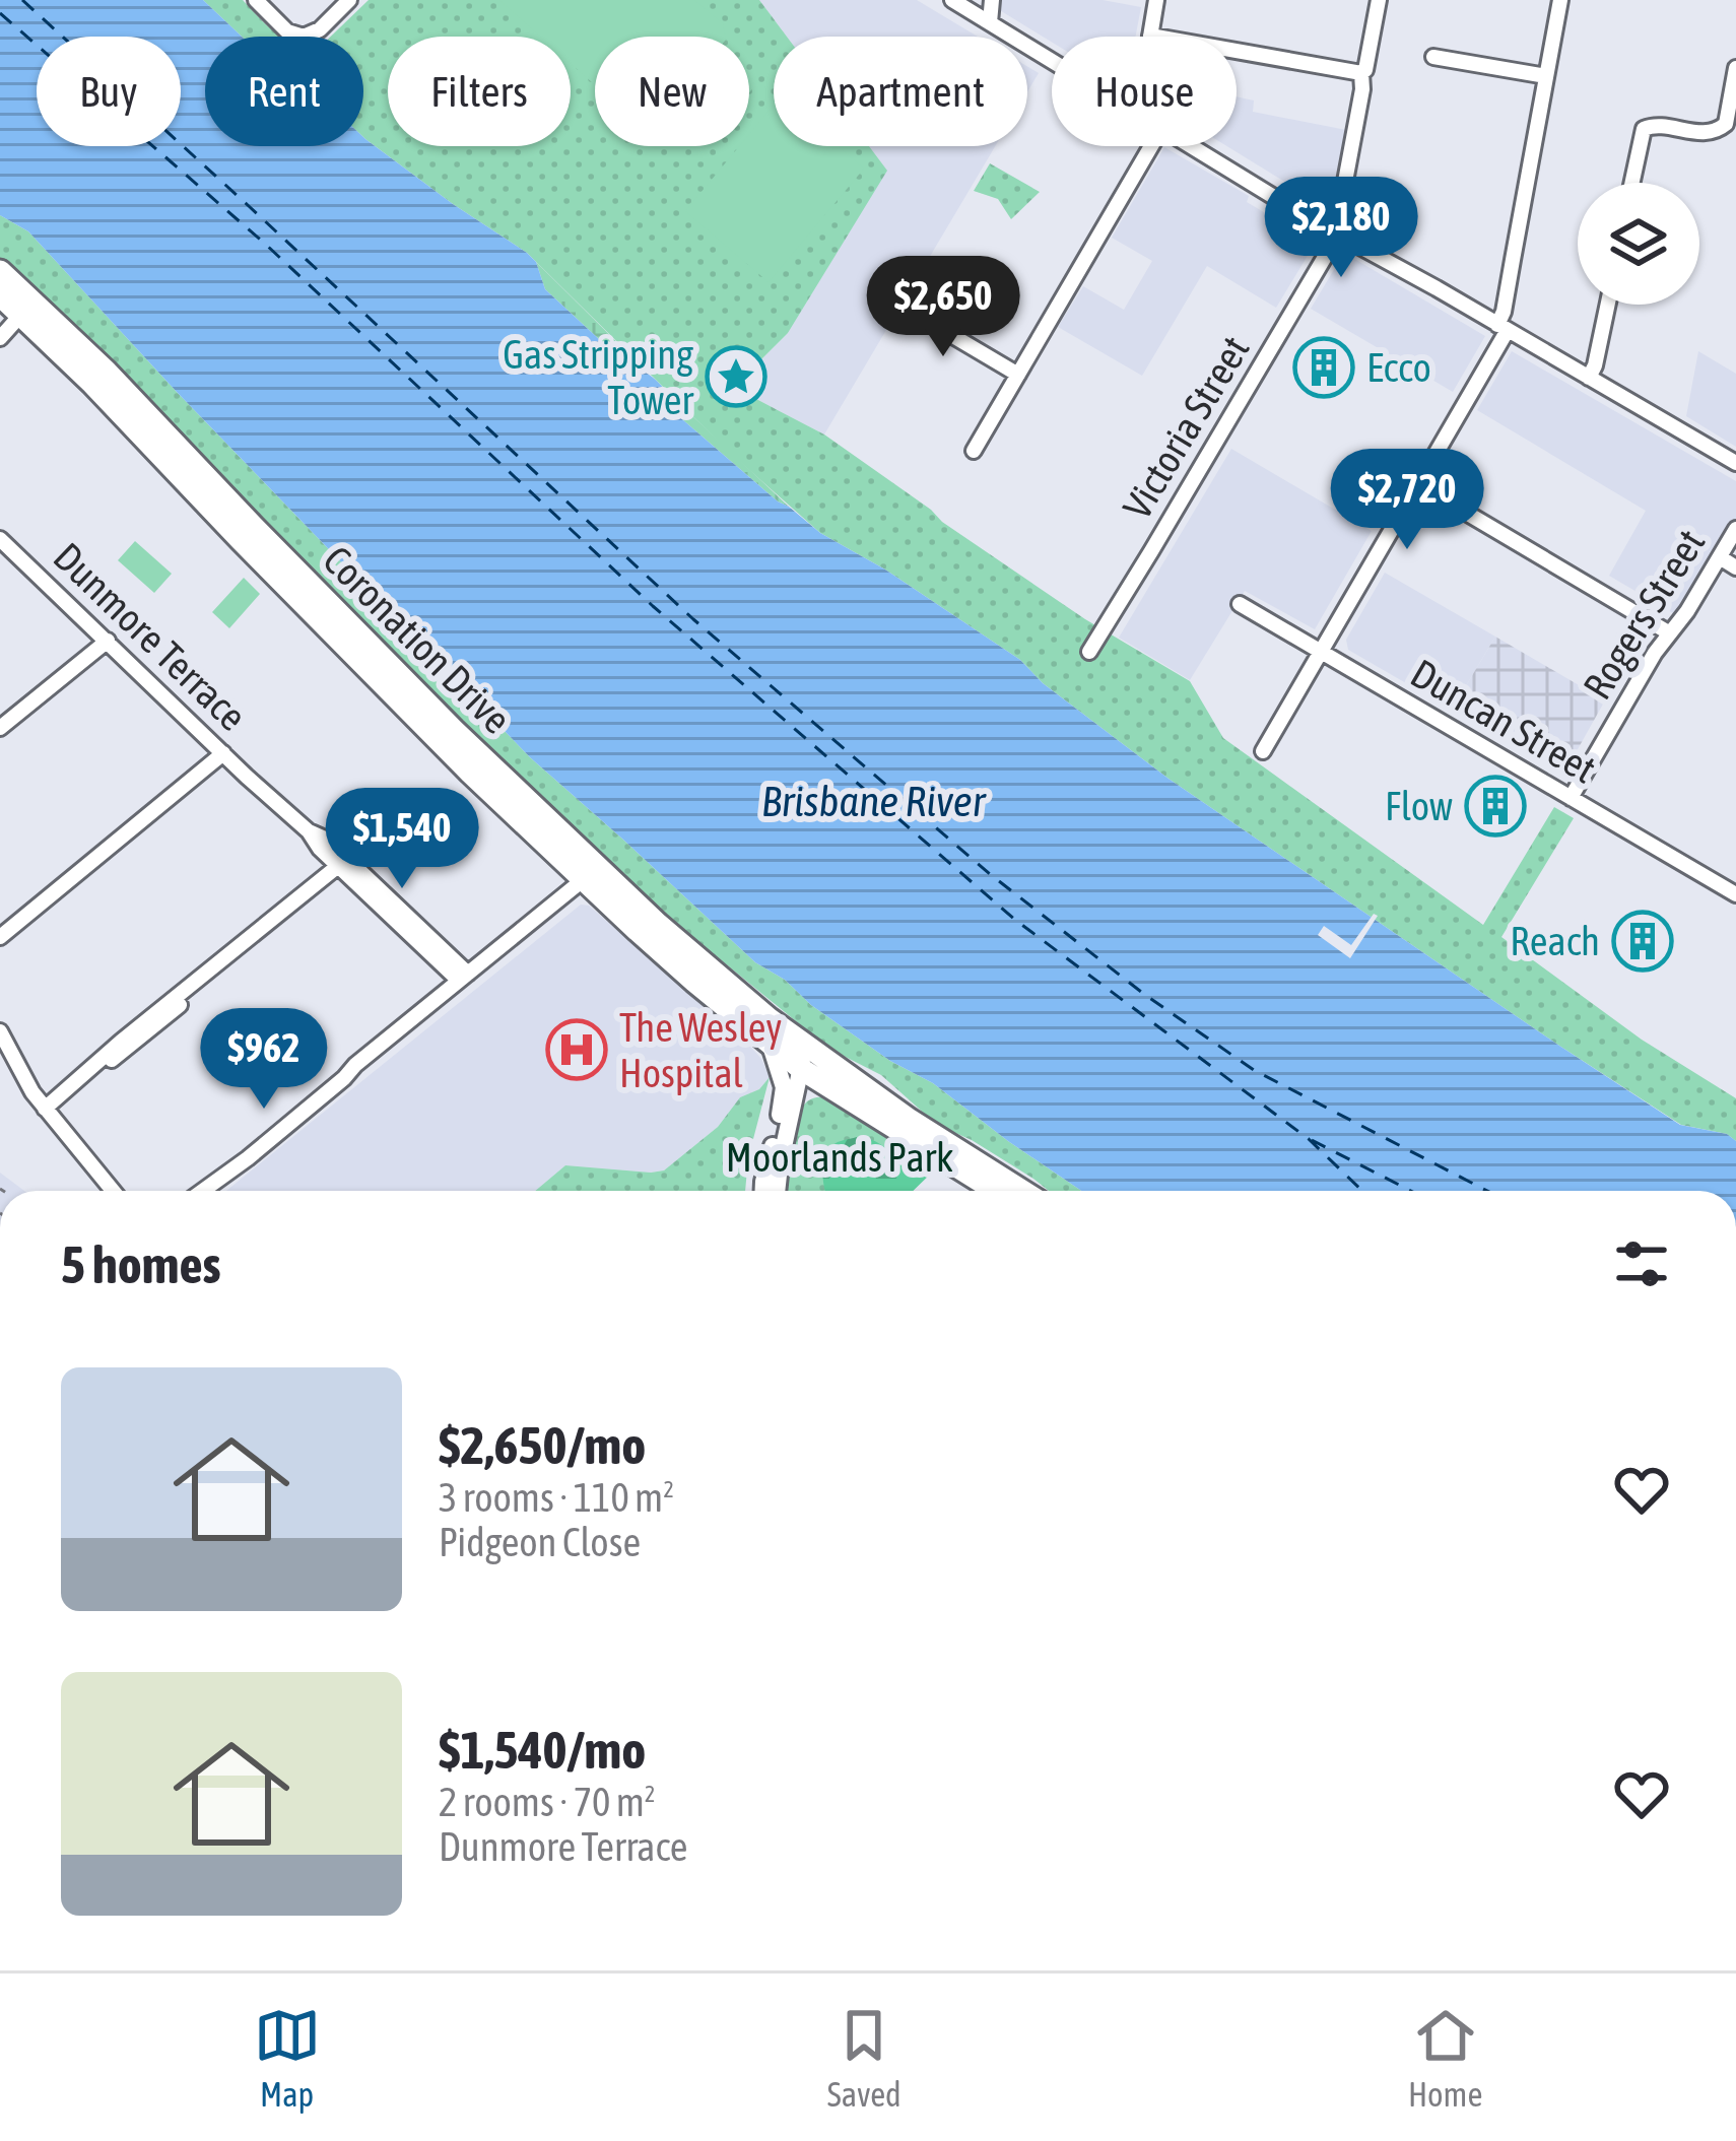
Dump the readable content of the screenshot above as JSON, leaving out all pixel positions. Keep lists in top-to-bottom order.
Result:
{
  "streets": {
    "highway": ["Coronation Drive"],
    "street": [
      "Victoria Street",
      "Rogers Street",
      "Dunmore Terrace",
      "Duncan Street"
    ]
  },
  "crossings": [
    ["Rogers Street", "Duncan Street"]
  ],
  "water": ["Brisbane River"],
  "parks": ["Moorlands Park"],
  "places": {
    "building": ["Ecco", "Flow", "Reach"],
    "place": ["Gas Stripping Tower"],
    "hospital": ["The Wesley Hospital"]
  },
  "page": {
    "chip": [
      "Buy",
      "Rent",
      "Filters",
      "New",
      "Apartment",
      "House"
    ],
    "price": [
      "$2,180",
      "$2,650",
      "$2,720",
      "$1,540",
      "$962"
    ],
    "heading": "5 homes",
    "list": [
      {
        "name": "$2,650/mo",
        "note": "3 rooms · 110 m² · Pidgeon Close"
      },
      {
        "name": "$1,540/mo",
        "note": "2 rooms · 70 m² · Dunmore Terrace"
      }
    ],
    "tabs": ["Map", "Saved", "Home"]
  }
}
